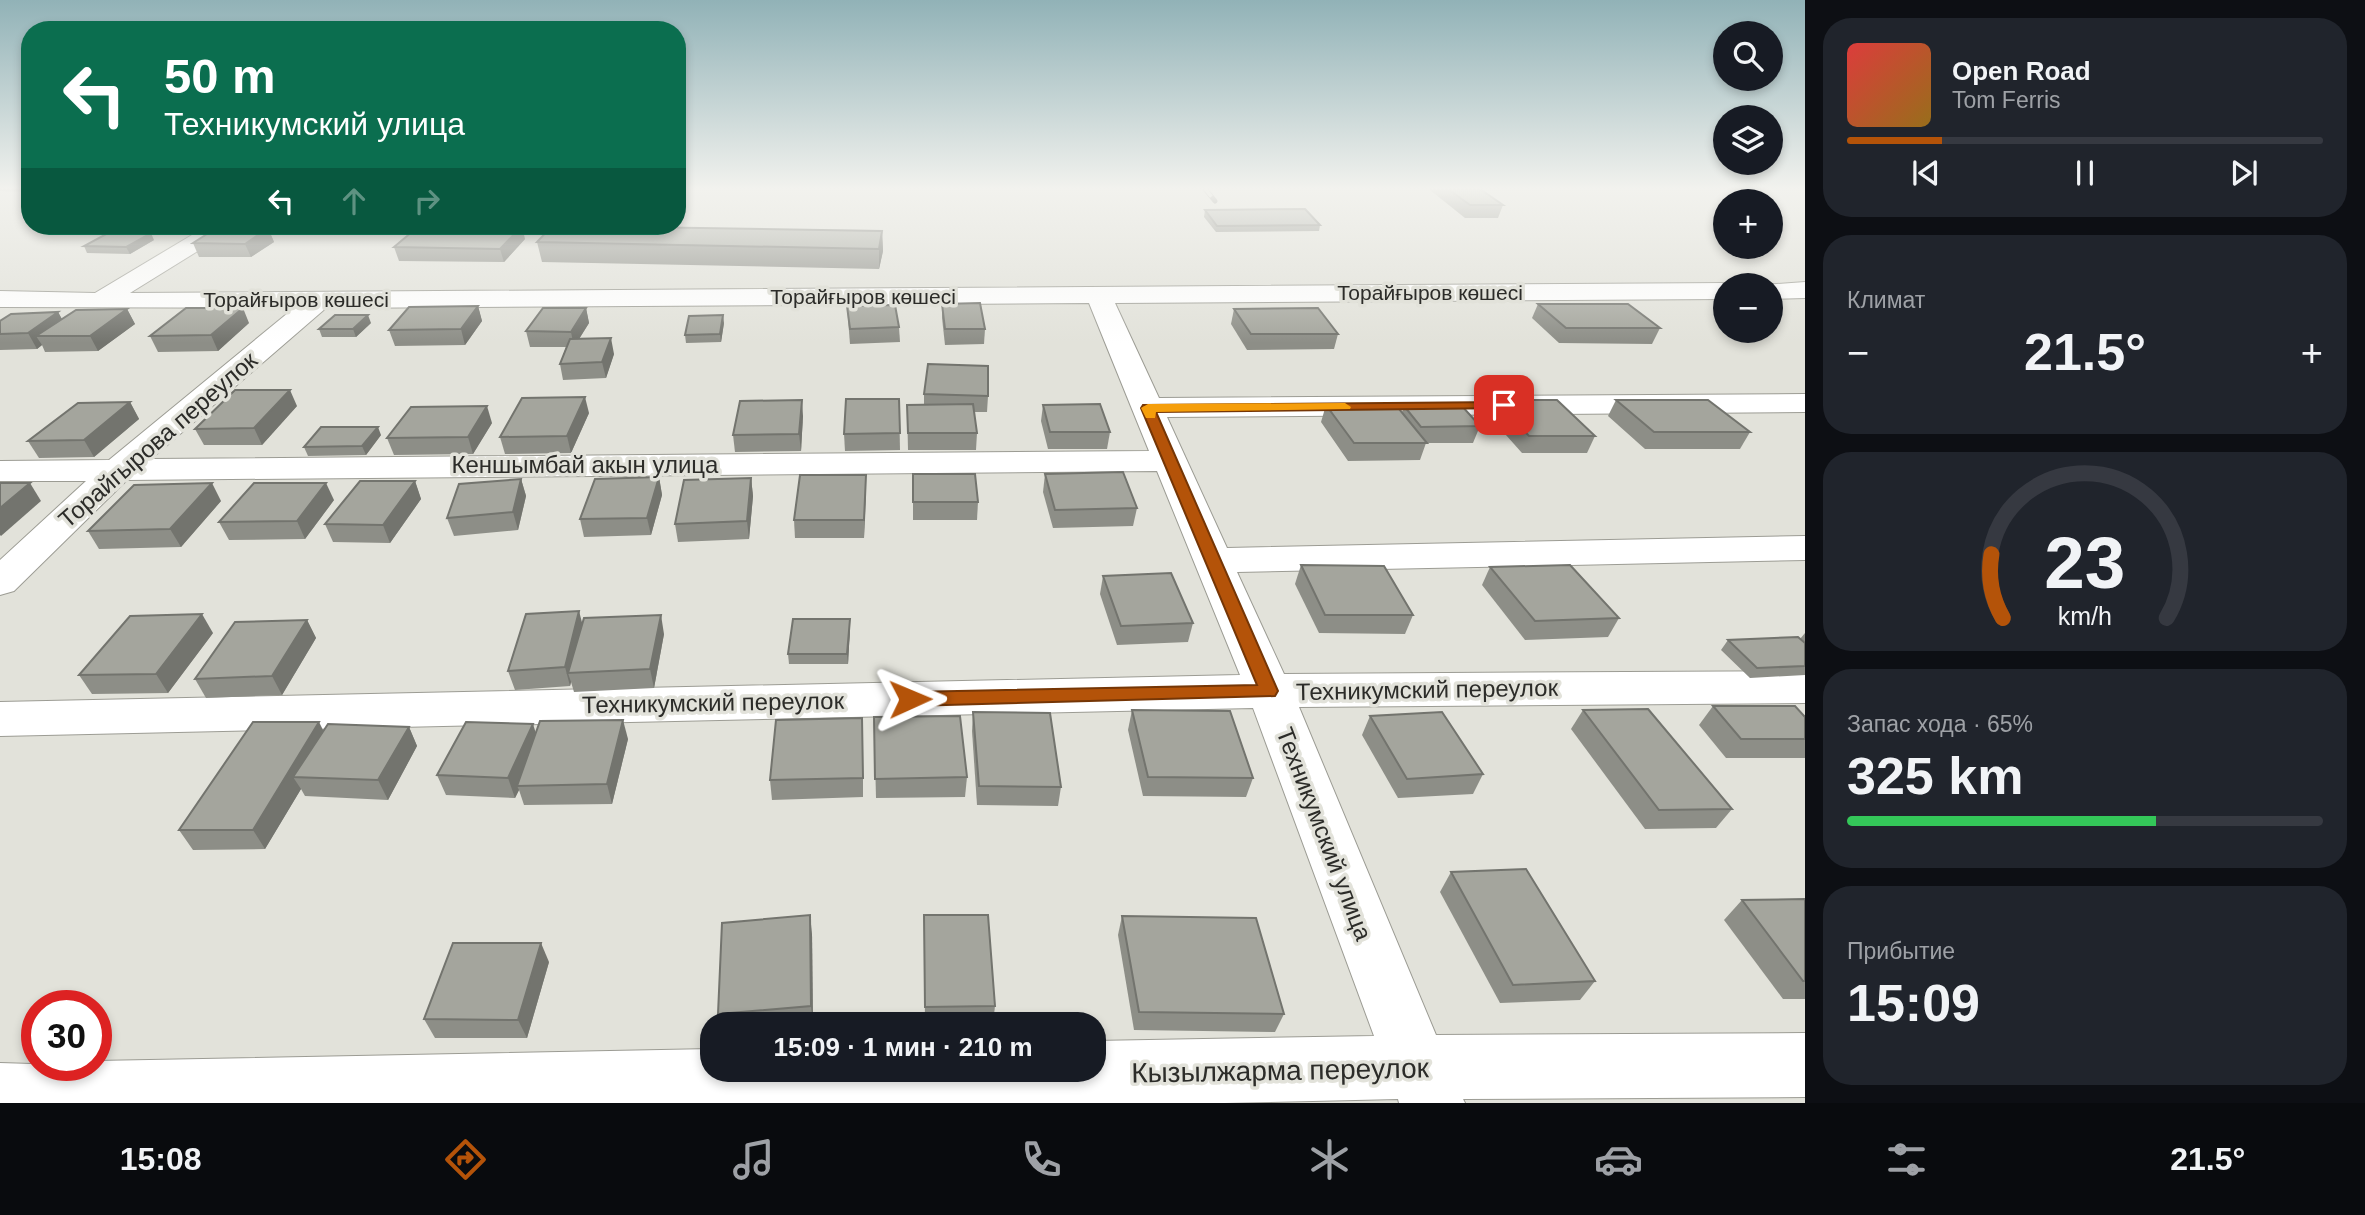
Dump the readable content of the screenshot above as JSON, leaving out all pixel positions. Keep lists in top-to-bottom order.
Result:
{
  "streets": {
    "street": [
      "Торайғыров көшесі",
      "Торайгырова переулок",
      "Кеншымбай акын улица",
      "Техникумский переулок",
      "Техникумский улица",
      "Кызылжарма переулок"
    ]
  },
  "crossings": [
    ["Торайғыров көшесі", "Торайгырова переулок"],
    ["Торайғыров көшесі", "Техникумский улица"],
    ["Торайгырова переулок", "Кеншымбай акын улица"],
    ["Кеншымбай акын улица", "Техникумский улица"],
    ["Техникумский переулок", "Техникумский улица"],
    ["Техникумский улица", "Кызылжарма переулок"]
  ],
  "page": {
    "map_buttons": ["+", "−"],
    "turn": ["50 m", "Техникумский улица"],
    "song": ["Open Road", "Tom Ferris"],
    "tile": [
      "Климат",
      ["Запас хода · 65%", "325 km"],
      ["Прибытие", "15:09"]
    ],
    "heat": ["−", "21.5°", "+"],
    "limit": "30",
    "trip": "15:09 · 1 мин · 210 m",
    "tabs": ["15:08", "21.5°"],
    "gauge": ["23", "km/h"]
  }
}
